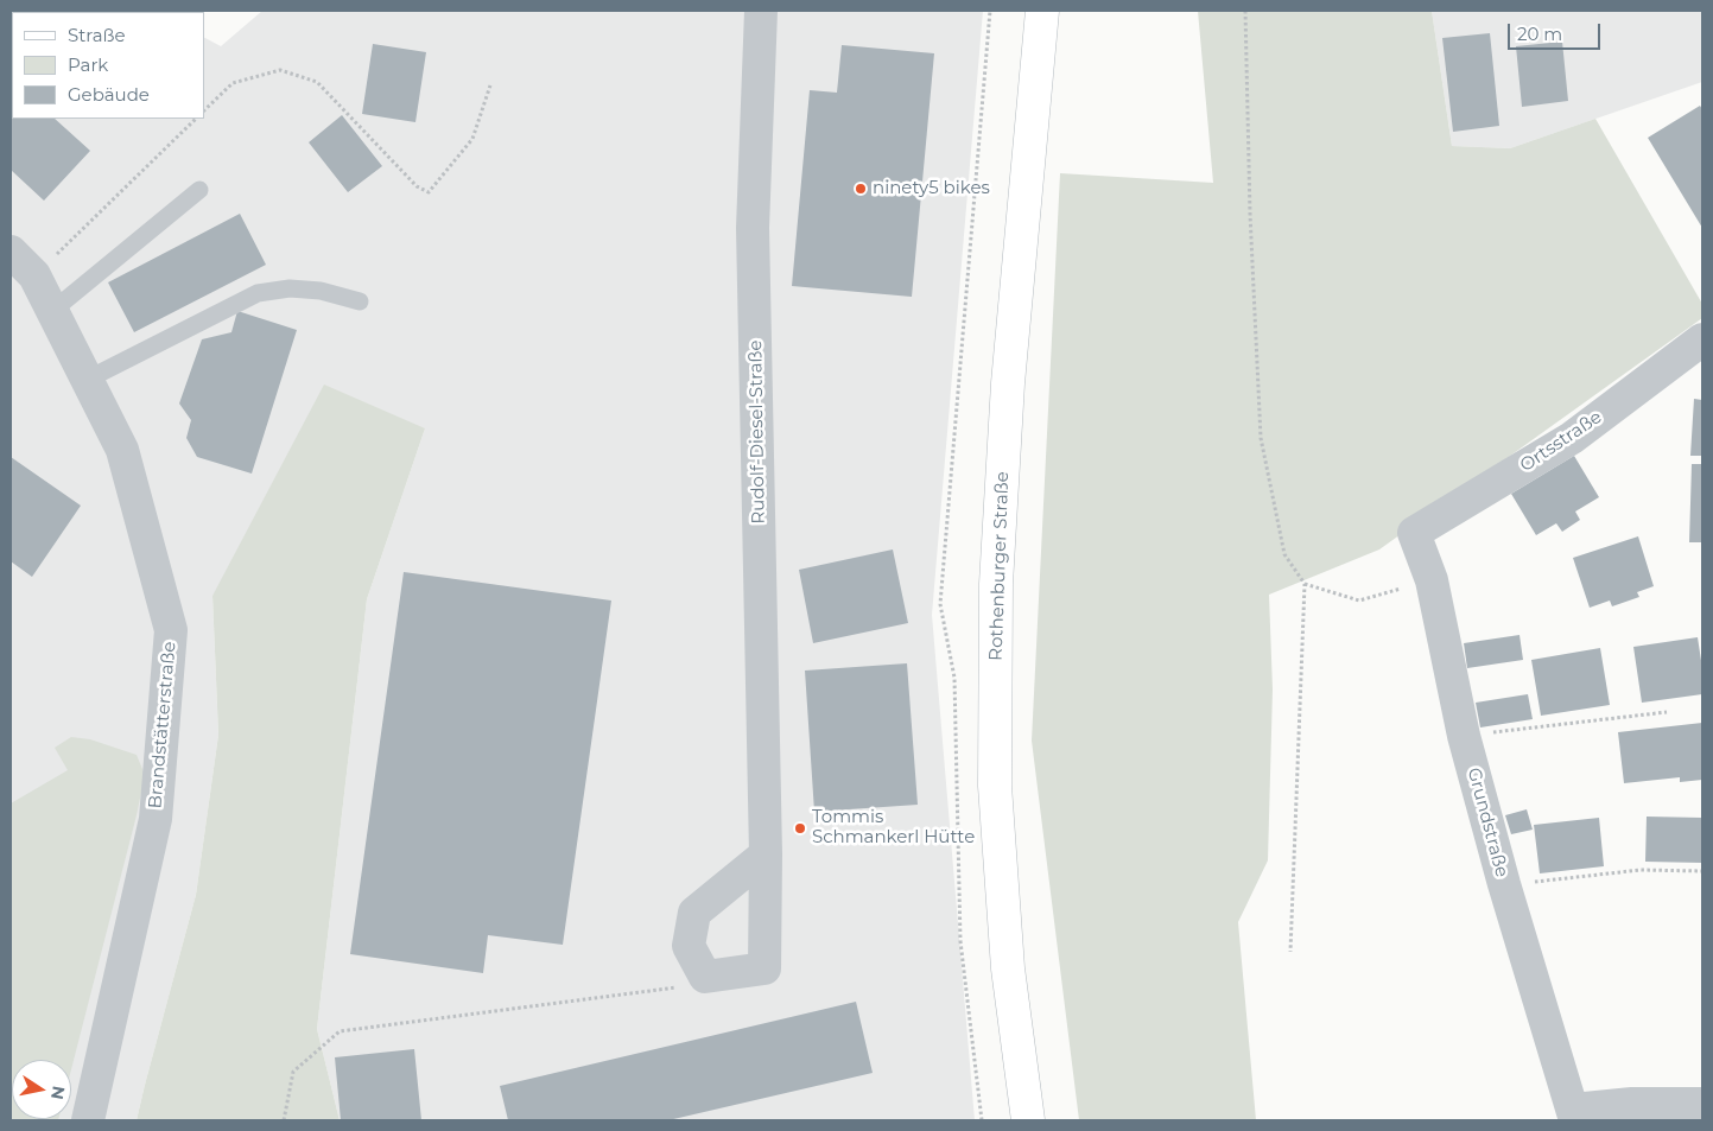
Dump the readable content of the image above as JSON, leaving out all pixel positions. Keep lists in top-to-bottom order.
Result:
{
  "streets": {
    "main road": ["Rothenburger Straße"],
    "street": [
      "Rudolf-Diesel-Straße",
      "Ortsstraße",
      "Brandstätterstraße",
      "Grundstraße"
    ]
  },
  "crossings": [
    ["Ortsstraße", "Grundstraße"]
  ],
  "places": ["ninety5 bikes", "Tommis Schmankerl Hütte"],
  "legend": ["Straße", "Park", "Gebäude"],
  "scale_bar": "20 m",
  "north": "right"
}
